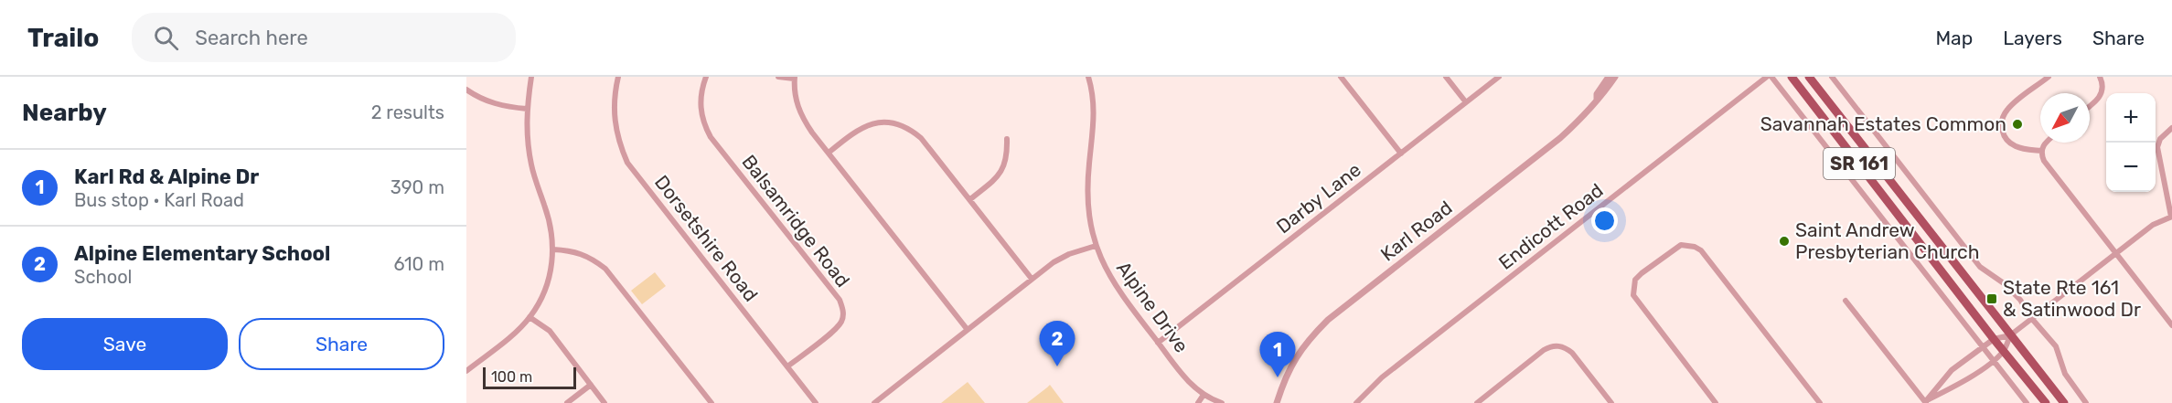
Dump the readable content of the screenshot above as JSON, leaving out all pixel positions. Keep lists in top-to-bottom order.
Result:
{
  "streets": {
    "main road": ["SR 161"],
    "street": [
      "Darby Lane",
      "Balsamridge Road",
      "Endicott Road",
      "Karl Road",
      "Dorsetshire Road",
      "Alpine Drive"
    ]
  },
  "crossings": [
    ["Darby Lane", "Alpine Drive"],
    ["Balsamridge Road", "Dorsetshire Road"]
  ],
  "places": {
    "other": ["Savannah Estates Common", "Saint Andrew Presbyterian Church"],
    "transit": ["State Rte 161 & Satinwood Dr"]
  },
  "scale_bar": "100 m",
  "north": "bottom left",
  "page": {
    "header": "Trailo",
    "search": "Search here",
    "nav": ["Map", "Layers", "Share"],
    "heading": ["Nearby", "2 results"],
    "map_buttons": ["+", "−"],
    "list": [
      {
        "mark": "1",
        "name": "Karl Rd & Alpine Dr",
        "note": "Bus stop · Karl Road",
        "value": "390 m"
      },
      {
        "mark": "2",
        "name": "Alpine Elementary School",
        "note": "School",
        "value": "610 m"
      }
    ],
    "buttons": ["Save", "Share"],
    "pins": ["2", "1"],
    "scale": "100 m"
  }
}
